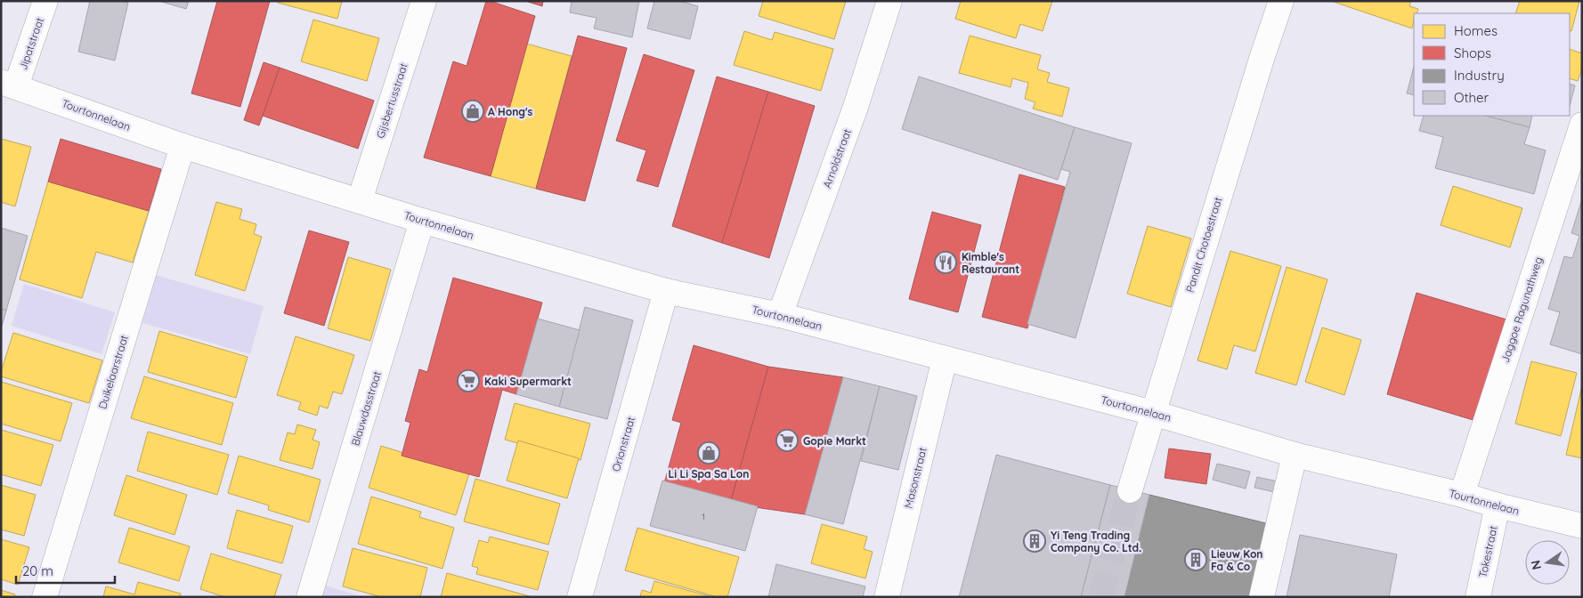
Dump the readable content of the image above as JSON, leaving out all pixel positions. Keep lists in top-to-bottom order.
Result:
{
  "streets": {
    "street": [
      "Jipatstraat",
      "Gijsbertusstraat",
      "Tourtonnelaan",
      "Arnoldstraat",
      "Pandit Chotoestraat",
      "Jaggoe Ragunathweg",
      "Duikelaarstraat",
      "Blauwdasstraat",
      "Orionstraat",
      "Masonstraat",
      "Tokestraat"
    ]
  },
  "crossings": [
    ["Jipatstraat", "Tourtonnelaan"],
    ["Gijsbertusstraat", "Tourtonnelaan"],
    ["Tourtonnelaan", "Arnoldstraat"],
    ["Tourtonnelaan", "Pandit Chotoestraat"],
    ["Tourtonnelaan", "Jaggoe Ragunathweg"],
    ["Tourtonnelaan", "Duikelaarstraat"],
    ["Tourtonnelaan", "Blauwdasstraat"],
    ["Tourtonnelaan", "Orionstraat"],
    ["Tourtonnelaan", "Masonstraat"],
    ["Tourtonnelaan", "Tokestraat"]
  ],
  "places": {
    "shop": ["A Hong's", "Li Li Spa Sa Lon"],
    "restaurant": ["Kimble's Restaurant"],
    "supermarket": ["Kaki Supermarkt", "Gopie Markt"],
    "building": ["Yi Teng Trading Company Co. Ltd.", "Lieuw Kon Fa & Co"]
  },
  "house_numbers": ["1"],
  "legend": [
    "Homes",
    "Shops",
    "Industry",
    "Other"
  ],
  "scale_bar": "20 m",
  "north": "left"
}
